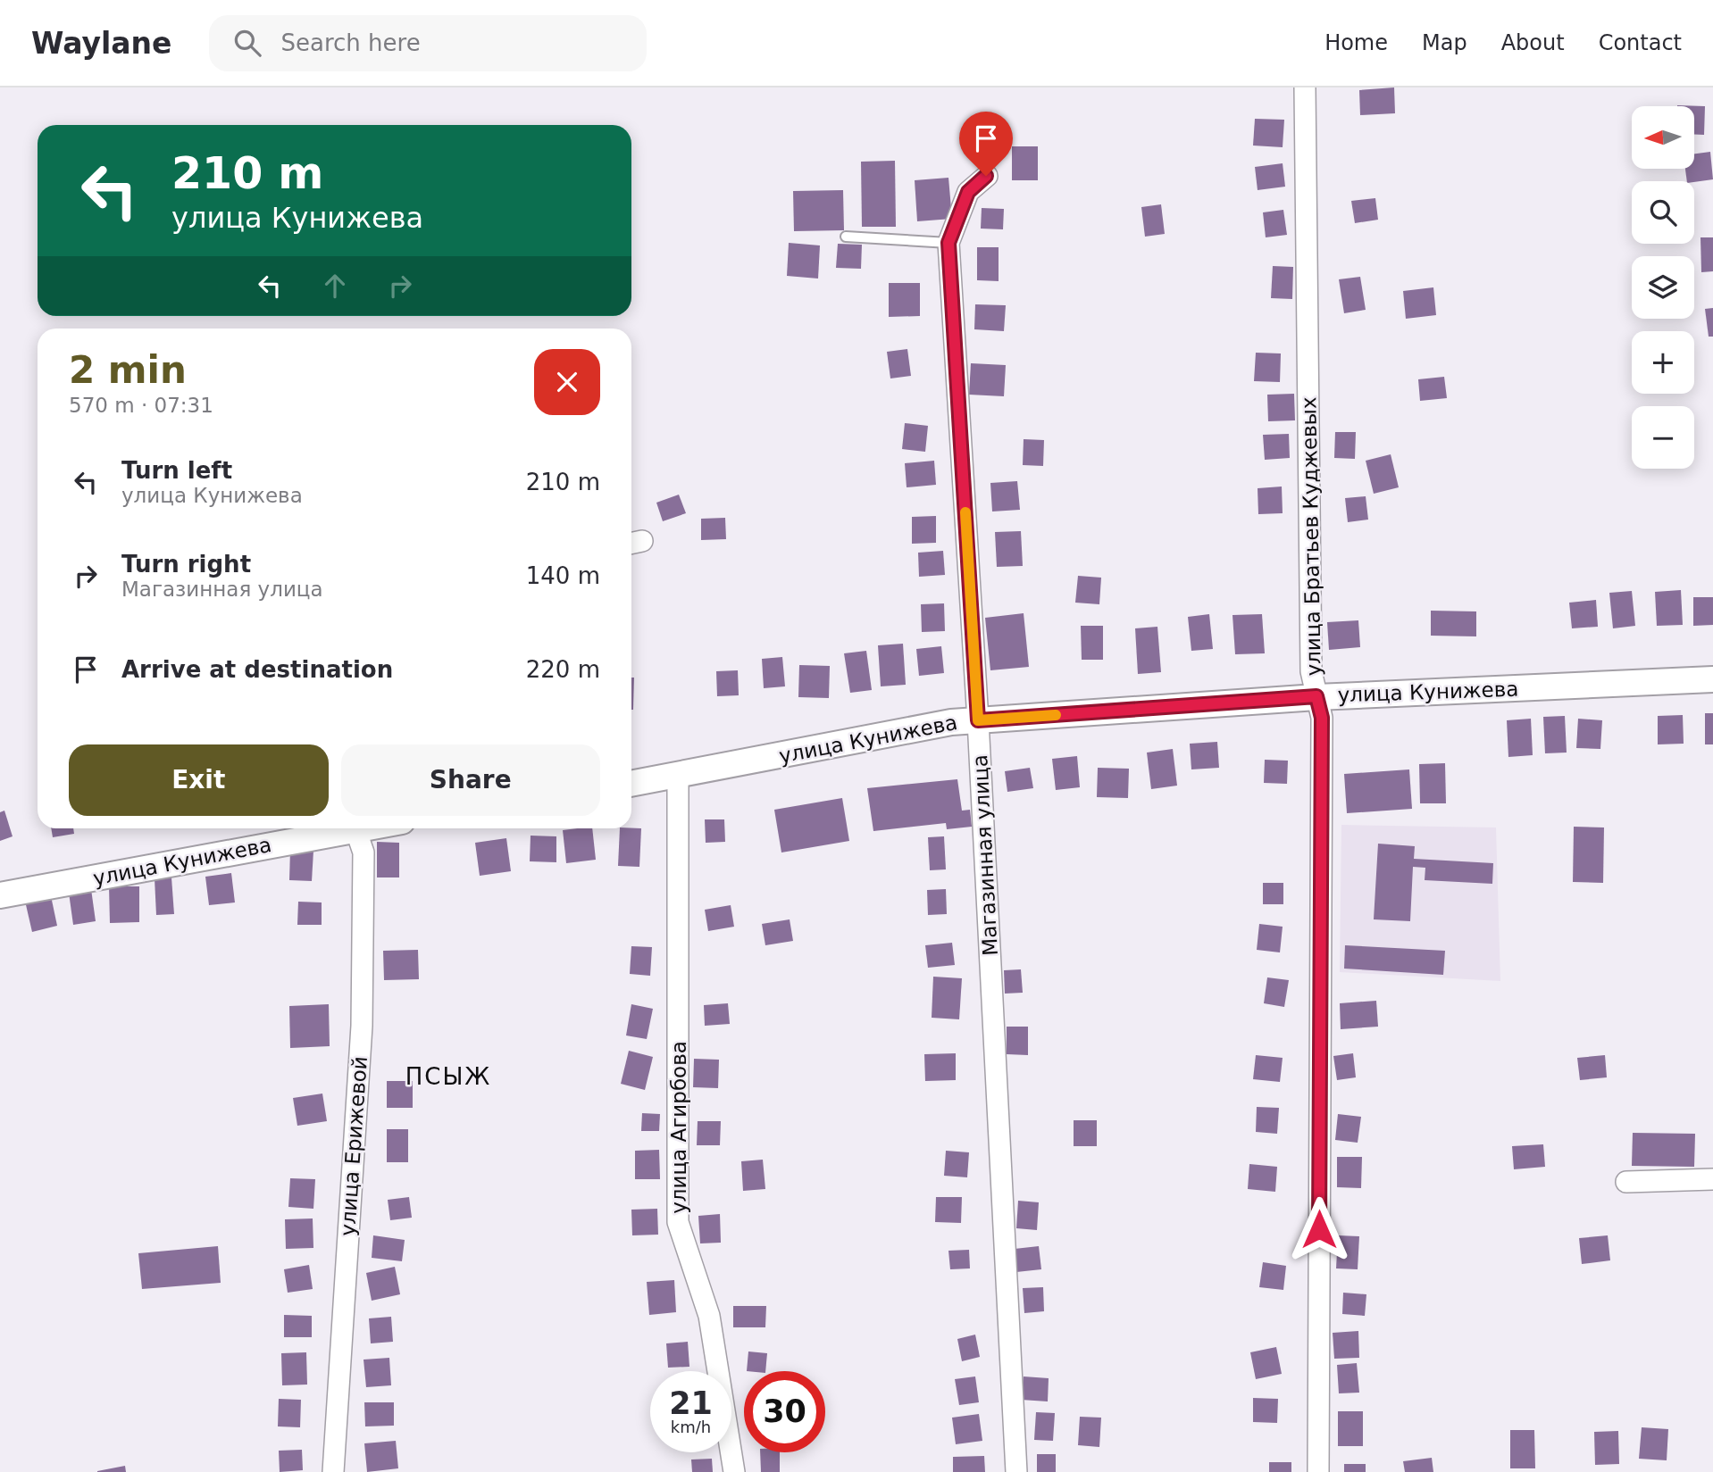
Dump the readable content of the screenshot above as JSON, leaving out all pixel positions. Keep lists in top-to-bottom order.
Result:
{
  "streets": {
    "street": [
      "улица Братьев Куджевых",
      "улица Кунижева",
      "Магазинная улица",
      "улица Агирбова",
      "улица Ерижевой"
    ]
  },
  "crossings": [
    ["улица Братьев Куджевых", "улица Кунижева"],
    ["улица Кунижева", "Магазинная улица"],
    ["улица Кунижева", "улица Агирбова"]
  ],
  "districts": ["ПСЫЖ"],
  "north": "left",
  "page": {
    "header": "Waylane",
    "search": "Search here",
    "nav": [
      "Home",
      "Map",
      "About",
      "Contact"
    ],
    "map_buttons": ["+", "−"],
    "turn": ["210 m", "улица Кунижева"],
    "heading": ["2 min", "570 m · 07:31"],
    "list": [
      {
        "name": "Turn left",
        "note": "улица Кунижева",
        "value": "210 m"
      },
      {
        "name": "Turn right",
        "note": "Магазинная улица",
        "value": "140 m"
      },
      {
        "name": "Arrive at destination",
        "value": "220 m"
      }
    ],
    "buttons": ["Exit", "Share"],
    "speed": "21 km/h",
    "limit": "30"
  }
}
